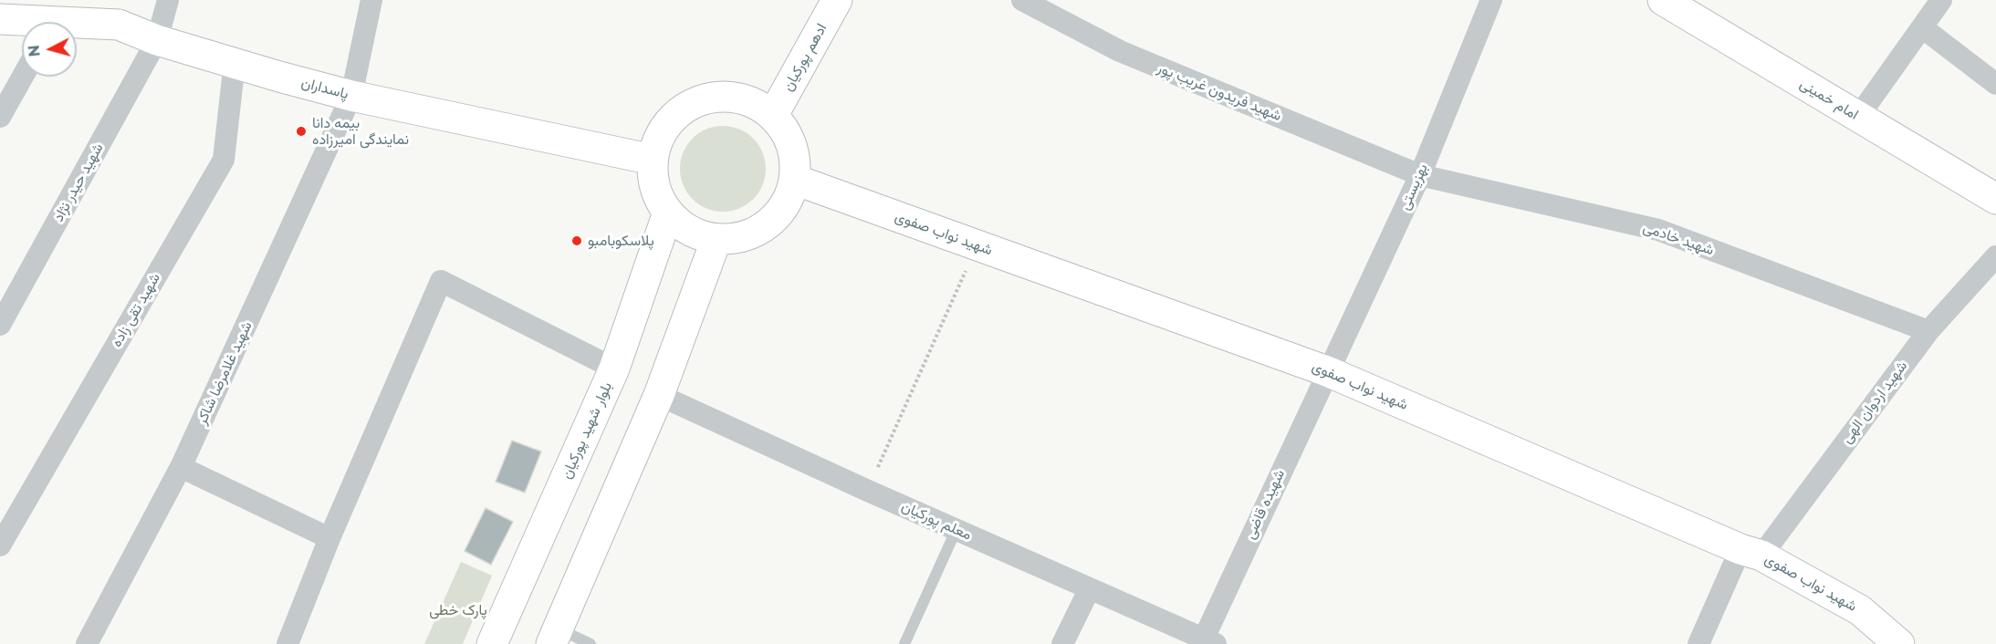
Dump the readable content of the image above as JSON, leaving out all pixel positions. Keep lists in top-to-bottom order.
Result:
{
  "streets": {
    "main road": [
      "ادهم پورکیان",
      "پاسداران",
      "امام خمینی",
      "شهید نواب صفوی",
      "بلوار شهید پورکیان"
    ],
    "street": [
      "شهید فریدون غریب پور",
      "شهید حیدر نژاد",
      "بهزیستی",
      "شهید خادمی",
      "شهید تقی زاده",
      "شهید غلامرضا شاکر",
      "شهید اردوان الهی",
      "شهیده قاضی",
      "معلم پورکیان"
    ]
  },
  "crossings": [
    ["ادهم پورکیان", "پاسداران"],
    ["ادهم پورکیان", "شهید نواب صفوی"],
    ["ادهم پورکیان", "بلوار شهید پورکیان"],
    ["پاسداران", "شهید حیدر نژاد"],
    ["پاسداران", "شهید نواب صفوی"],
    ["پاسداران", "شهید تقی زاده"],
    ["پاسداران", "شهید غلامرضا شاکر"],
    ["پاسداران", "بلوار شهید پورکیان"],
    ["شهید فریدون غریب پور", "بهزیستی"],
    ["شهید فریدون غریب پور", "شهید خادمی"],
    ["بهزیستی", "شهید نواب صفوی"],
    ["بهزیستی", "شهید خادمی"],
    ["بهزیستی", "شهیده قاضی"],
    ["شهید نواب صفوی", "شهید اردوان الهی"],
    ["شهید نواب صفوی", "بلوار شهید پورکیان"],
    ["شهید نواب صفوی", "شهیده قاضی"],
    ["شهید خادمی", "شهید اردوان الهی"],
    ["شهیده قاضی", "معلم پورکیان"]
  ],
  "parks": ["پارک خطی"],
  "places": ["بیمه دانا نمایندگی امیرزاده", "پلاسکوبامبو"],
  "north": "left"
}
